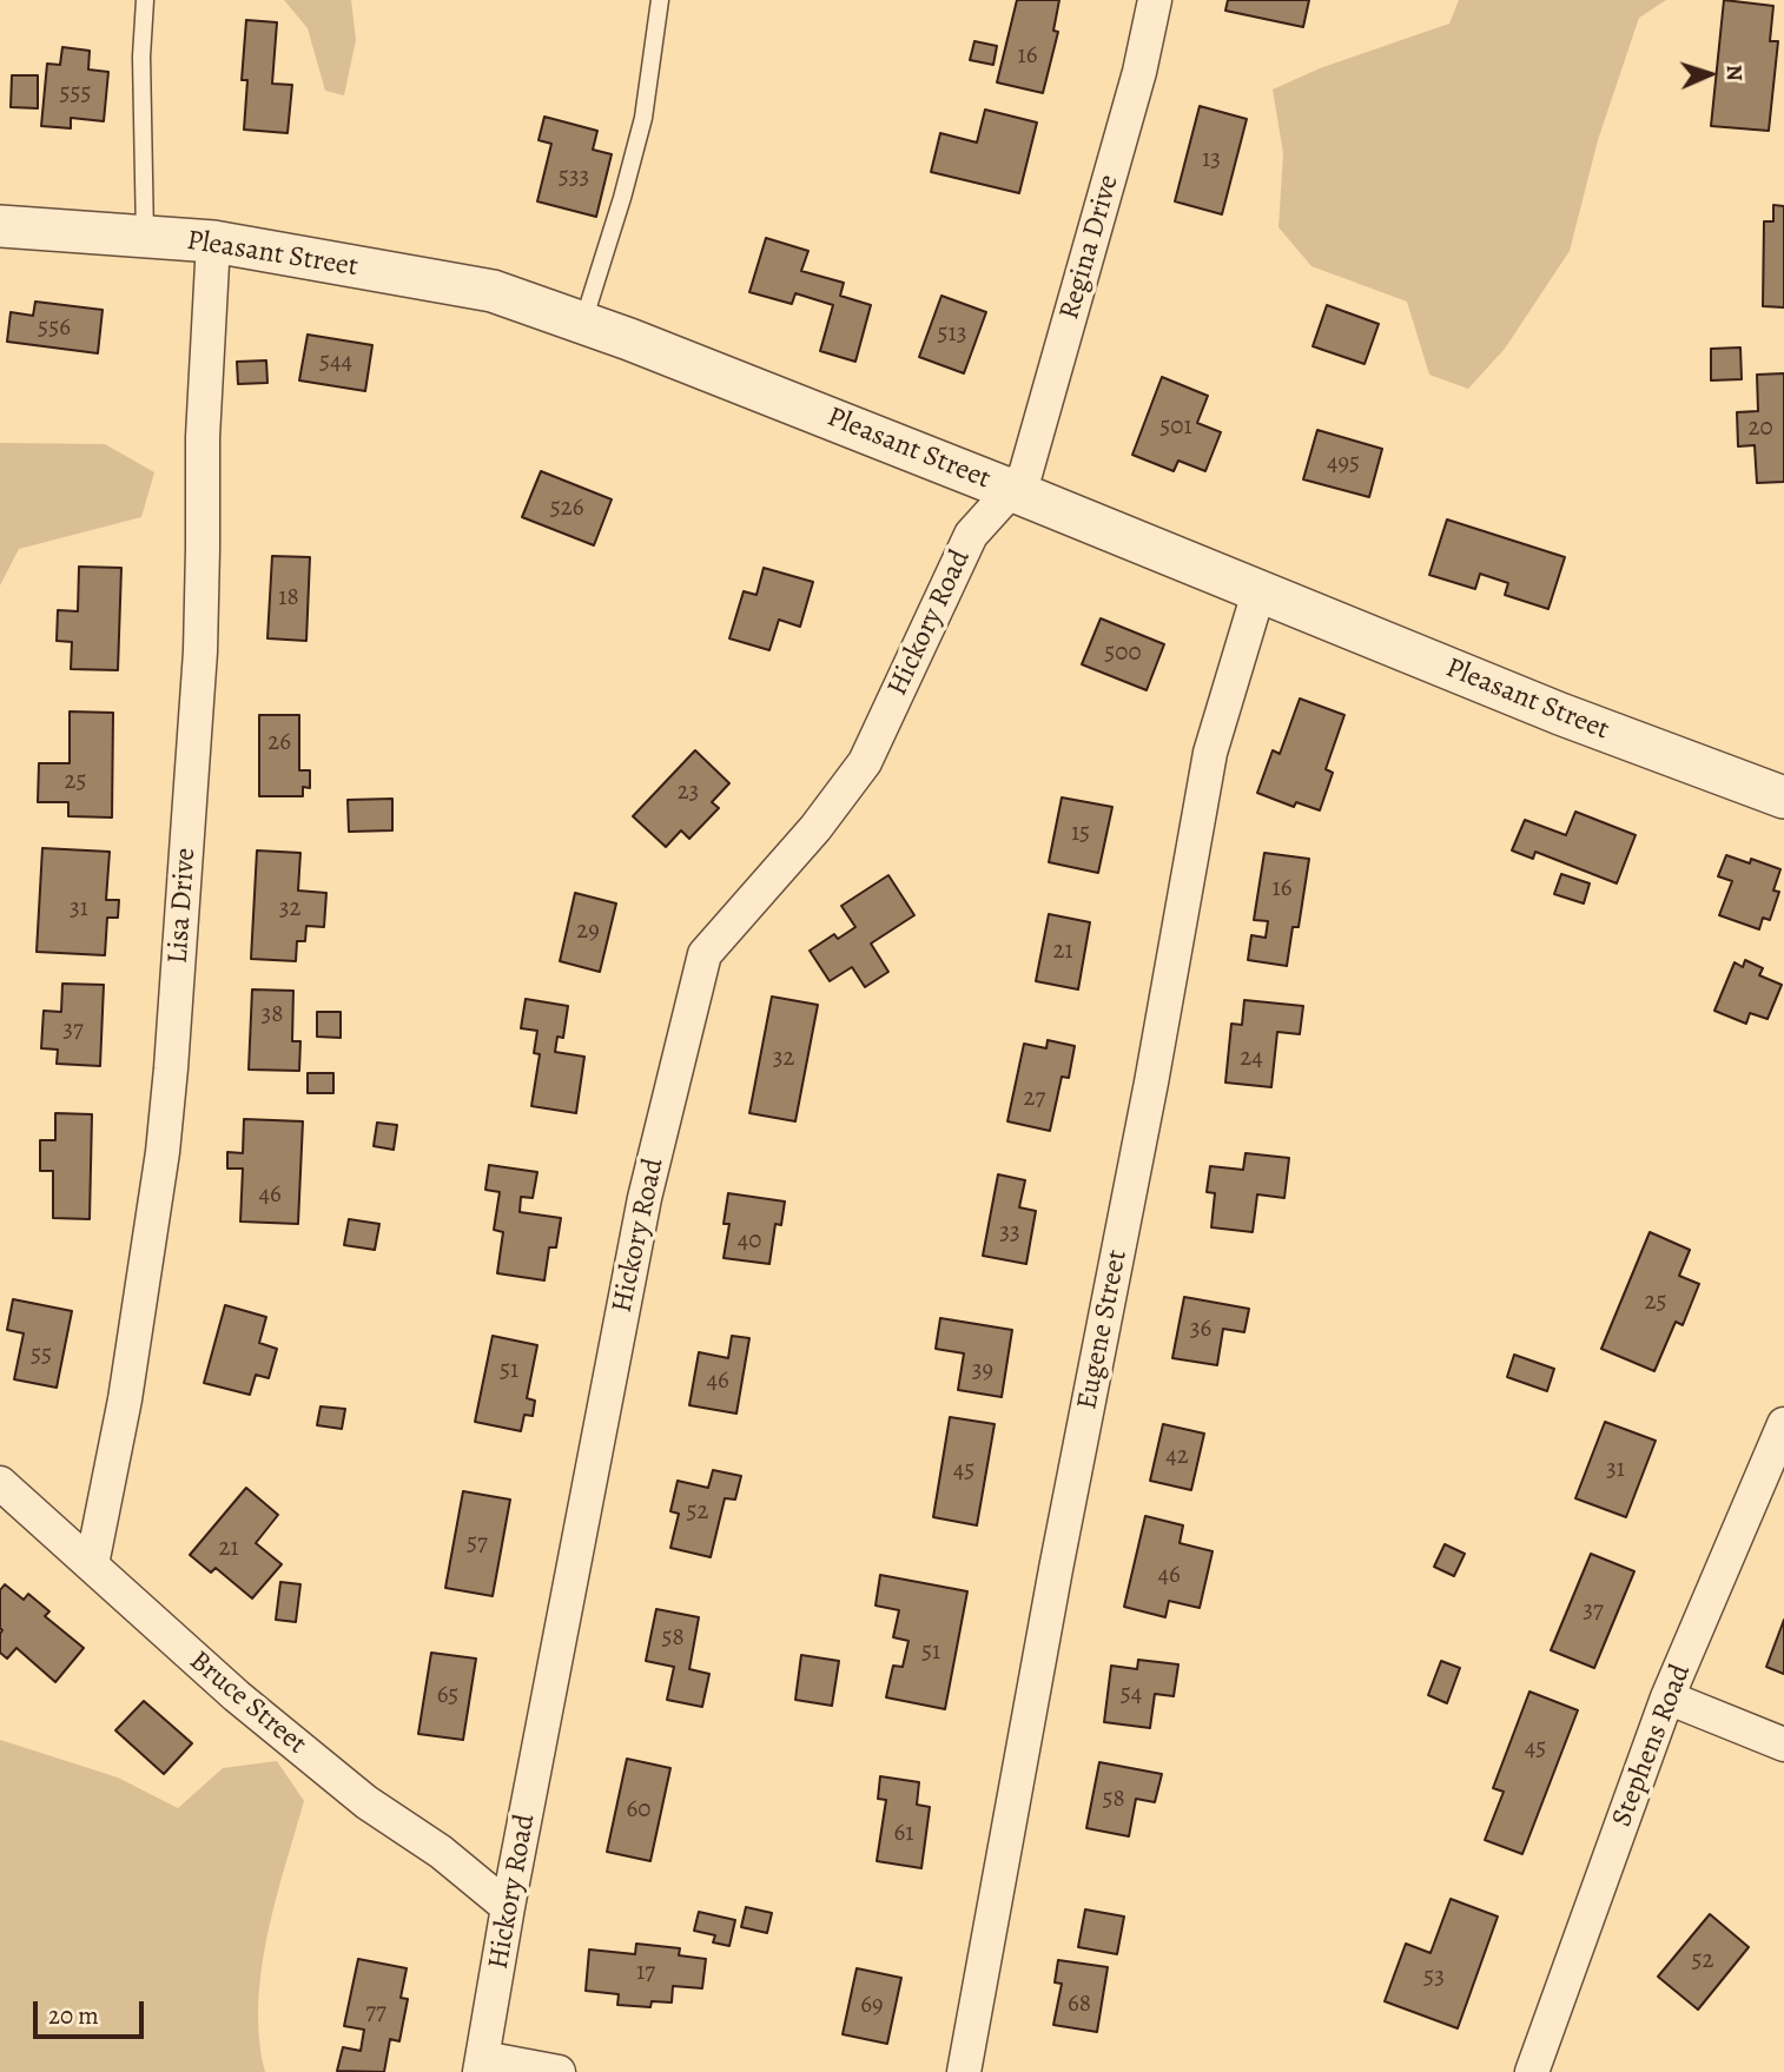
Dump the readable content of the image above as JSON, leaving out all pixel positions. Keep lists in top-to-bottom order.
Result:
{
  "streets": {
    "street": [
      "Regina Drive",
      "Pleasant Street",
      "Hickory Road",
      "Lisa Drive",
      "Eugene Street",
      "Bruce Street",
      "Stephens Road"
    ]
  },
  "crossings": [
    ["Regina Drive", "Pleasant Street"],
    ["Regina Drive", "Hickory Road"],
    ["Pleasant Street", "Hickory Road"],
    ["Pleasant Street", "Lisa Drive"],
    ["Pleasant Street", "Eugene Street"],
    ["Hickory Road", "Bruce Street"],
    ["Lisa Drive", "Bruce Street"]
  ],
  "house_numbers": [
    "16",
    "555",
    "13",
    "533",
    "556",
    "513",
    "544",
    "501",
    "20",
    "495",
    "526",
    "18",
    "500",
    "26",
    "25",
    "23",
    "15",
    "16",
    "31",
    "32",
    "29",
    "21",
    "38",
    "37",
    "32",
    "24",
    "27",
    "46",
    "33",
    "40",
    "25",
    "36",
    "55",
    "51",
    "39",
    "46",
    "42",
    "31",
    "45",
    "52",
    "57",
    "21",
    "46",
    "37",
    "58",
    "51",
    "54",
    "65",
    "45",
    "58",
    "60",
    "61",
    "52",
    "17",
    "53",
    "68",
    "69",
    "77"
  ],
  "scale_bar": "20 m",
  "north": "right"
}
